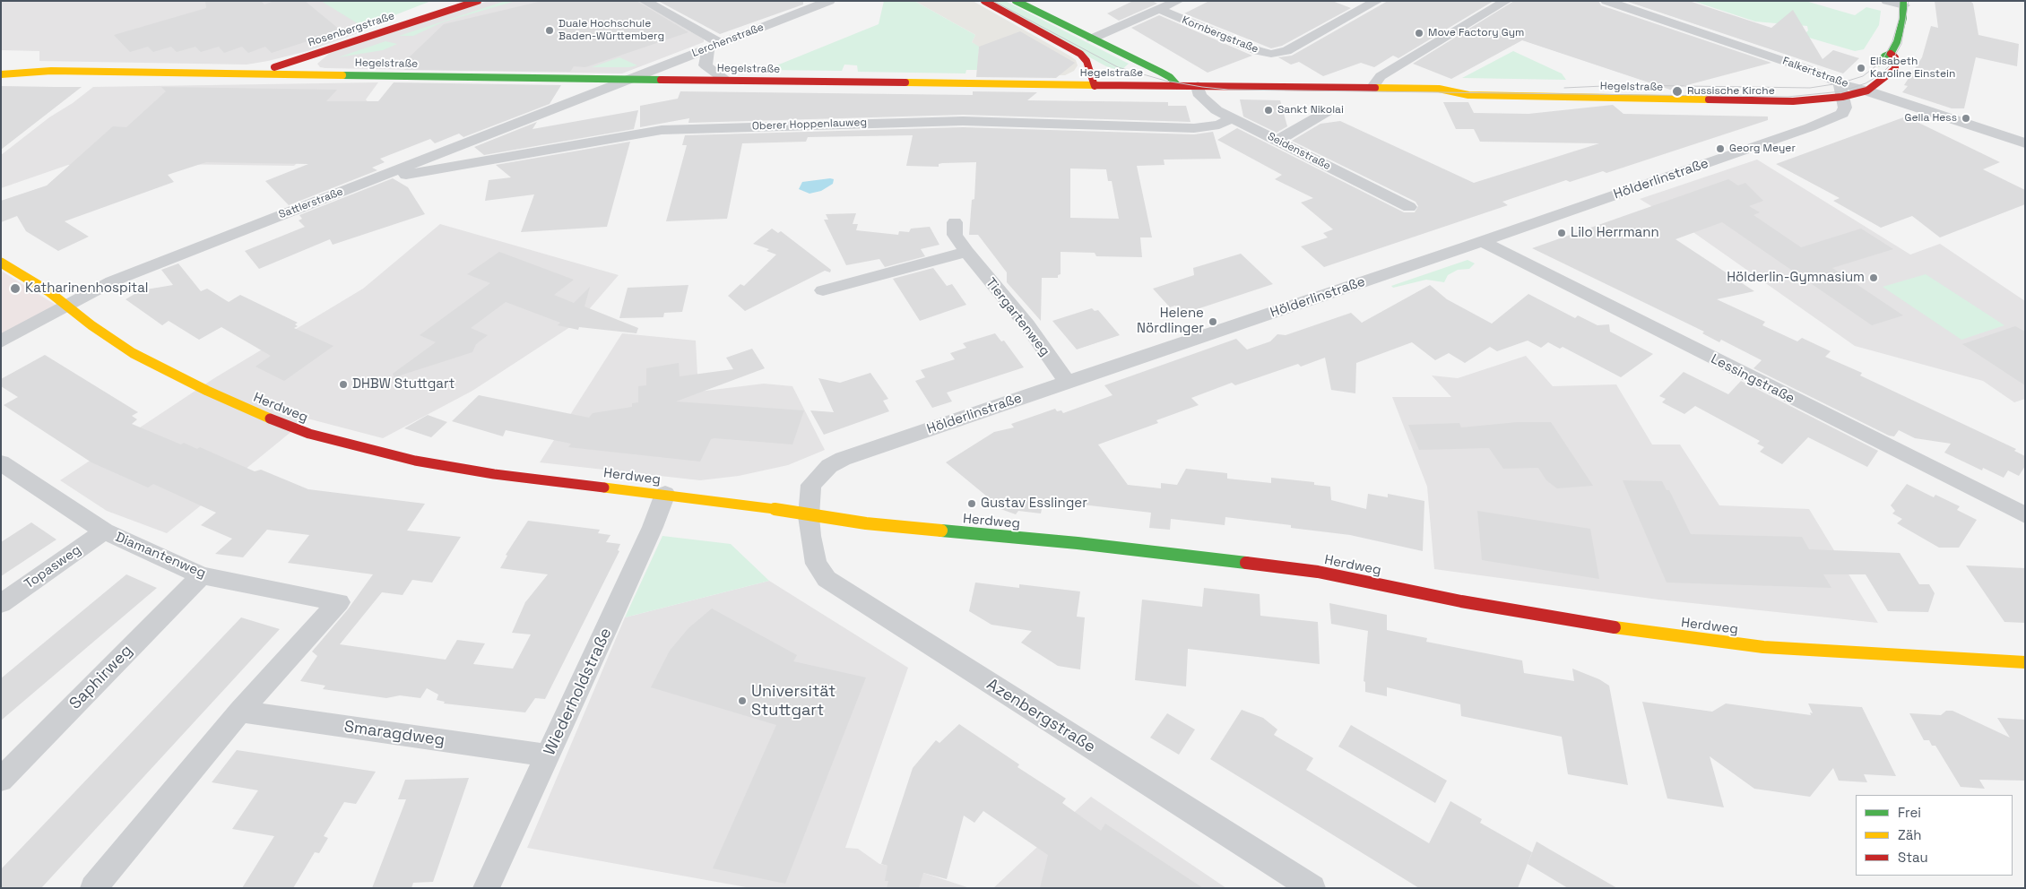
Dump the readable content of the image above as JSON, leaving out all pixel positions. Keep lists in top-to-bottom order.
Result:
{
  "streets": {
    "street": [
      "Rosenbergstraße",
      "Kornbergstraße",
      "Lerchenstraße",
      "Hegelstraße",
      "Falkertstraße",
      "Oberer Hoppenlauweg",
      "Seidenstraße",
      "Hölderlinstraße",
      "Sattlerstraße",
      "Tiergartenweg",
      "Lessingstraße",
      "Herdweg",
      "Diamantenweg",
      "Topasweg",
      "Saphirweg",
      "Wiederholdstraße",
      "Azenbergstraße",
      "Smaragdweg"
    ]
  },
  "crossings": [
    ["Rosenbergstraße", "Hegelstraße"],
    ["Lerchenstraße", "Hegelstraße"],
    ["Lerchenstraße", "Sattlerstraße"],
    ["Hegelstraße", "Falkertstraße"],
    ["Hegelstraße", "Seidenstraße"],
    ["Hegelstraße", "Hölderlinstraße"],
    ["Hegelstraße", "Sattlerstraße"],
    ["Falkertstraße", "Hölderlinstraße"],
    ["Oberer Hoppenlauweg", "Seidenstraße"],
    ["Oberer Hoppenlauweg", "Sattlerstraße"],
    ["Hölderlinstraße", "Tiergartenweg"],
    ["Hölderlinstraße", "Lessingstraße"],
    ["Hölderlinstraße", "Herdweg"],
    ["Hölderlinstraße", "Azenbergstraße"],
    ["Sattlerstraße", "Herdweg"],
    ["Herdweg", "Wiederholdstraße"],
    ["Herdweg", "Azenbergstraße"],
    ["Diamantenweg", "Topasweg"],
    ["Diamantenweg", "Saphirweg"],
    ["Diamantenweg", "Smaragdweg"],
    ["Wiederholdstraße", "Smaragdweg"]
  ],
  "places": [
    "Duale Hochschule Baden-Württemberg",
    "Move Factory Gym",
    "Elisabeth Karoline Einstein",
    "Russische Kirche",
    "Sankt Nikolai",
    "Gella Hess",
    "Georg Meyer",
    "Lilo Herrmann",
    "Hölderlin-Gymnasium",
    "Katharinenhospital",
    "Helene Nördlinger",
    "DHBW Stuttgart",
    "Gustav Esslinger",
    "Universität Stuttgart"
  ],
  "legend": ["Frei", "Zäh", "Stau"]
}
